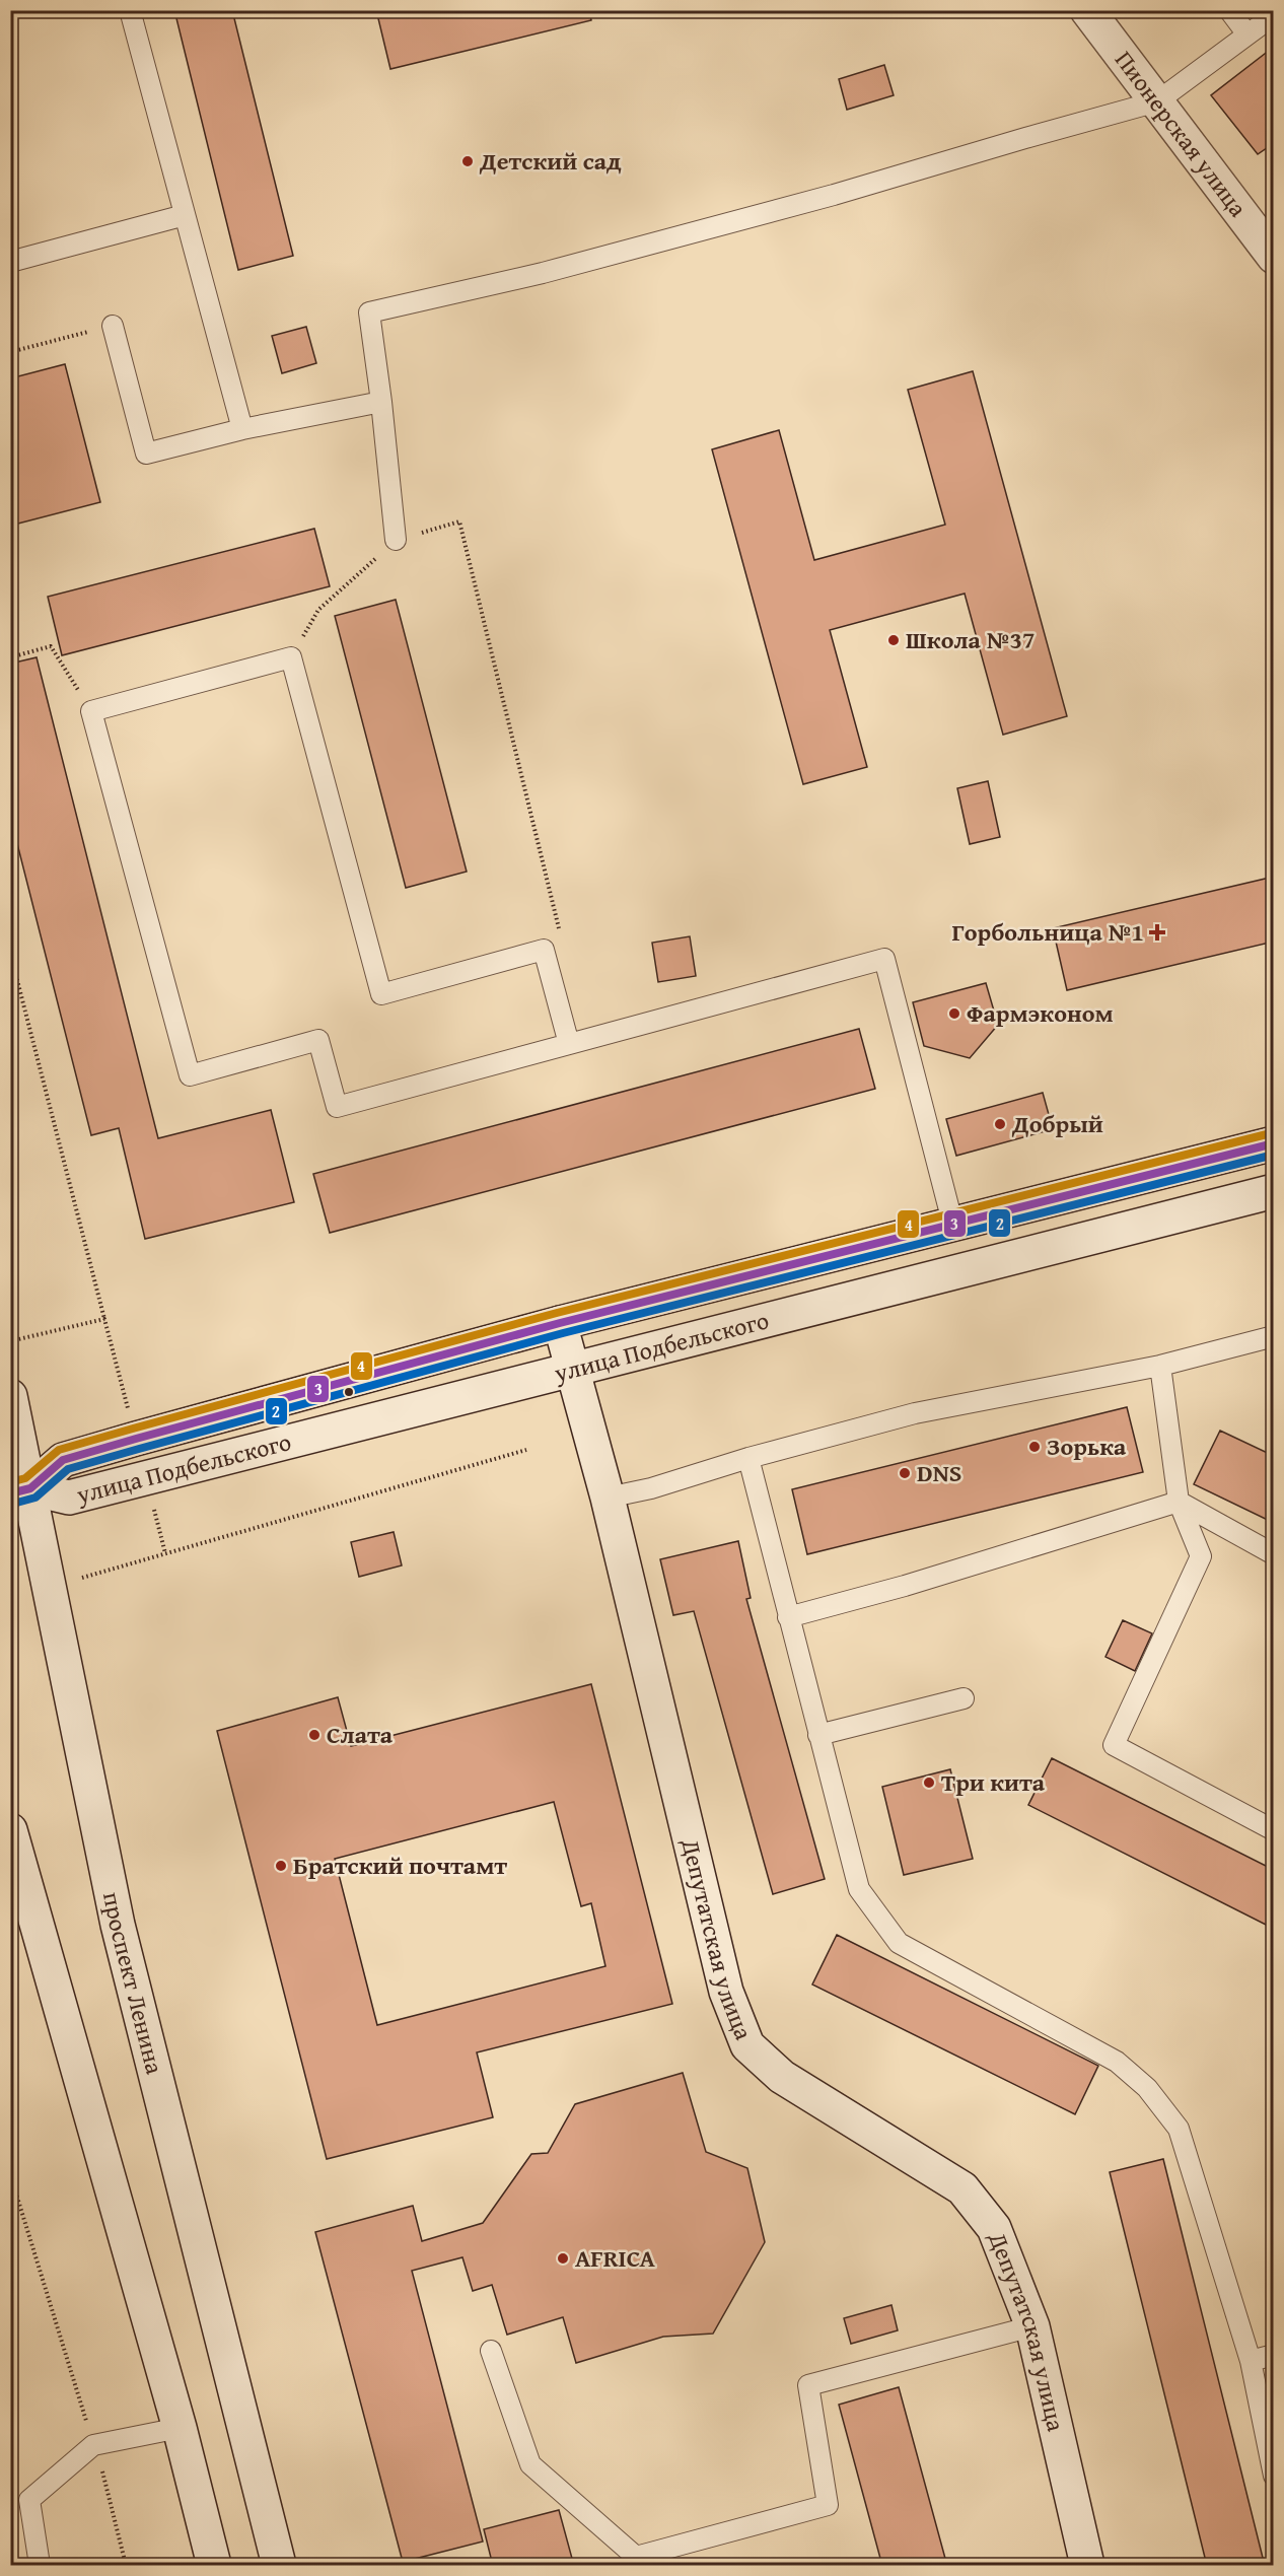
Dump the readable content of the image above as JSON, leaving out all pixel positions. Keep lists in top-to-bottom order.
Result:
{
  "streets": {
    "main road": [
      "Пионерская улица",
      "улица Подбельского",
      "Депутатская улица",
      "проспект Ленина"
    ]
  },
  "crossings": [
    ["улица Подбельского", "Депутатская улица"],
    ["улица Подбельского", "проспект Ленина"]
  ],
  "places": {
    "other": [
      "Детский сад",
      "Школа №37",
      "Фармэконом",
      "Добрый",
      "Зорька",
      "DNS",
      "Слата",
      "Три кита",
      "Братский почтамт",
      "AFRICA"
    ],
    "health": ["Горбольница №1"]
  },
  "lines": ["transit line 4", "transit line 3", "transit line 2"]
}
